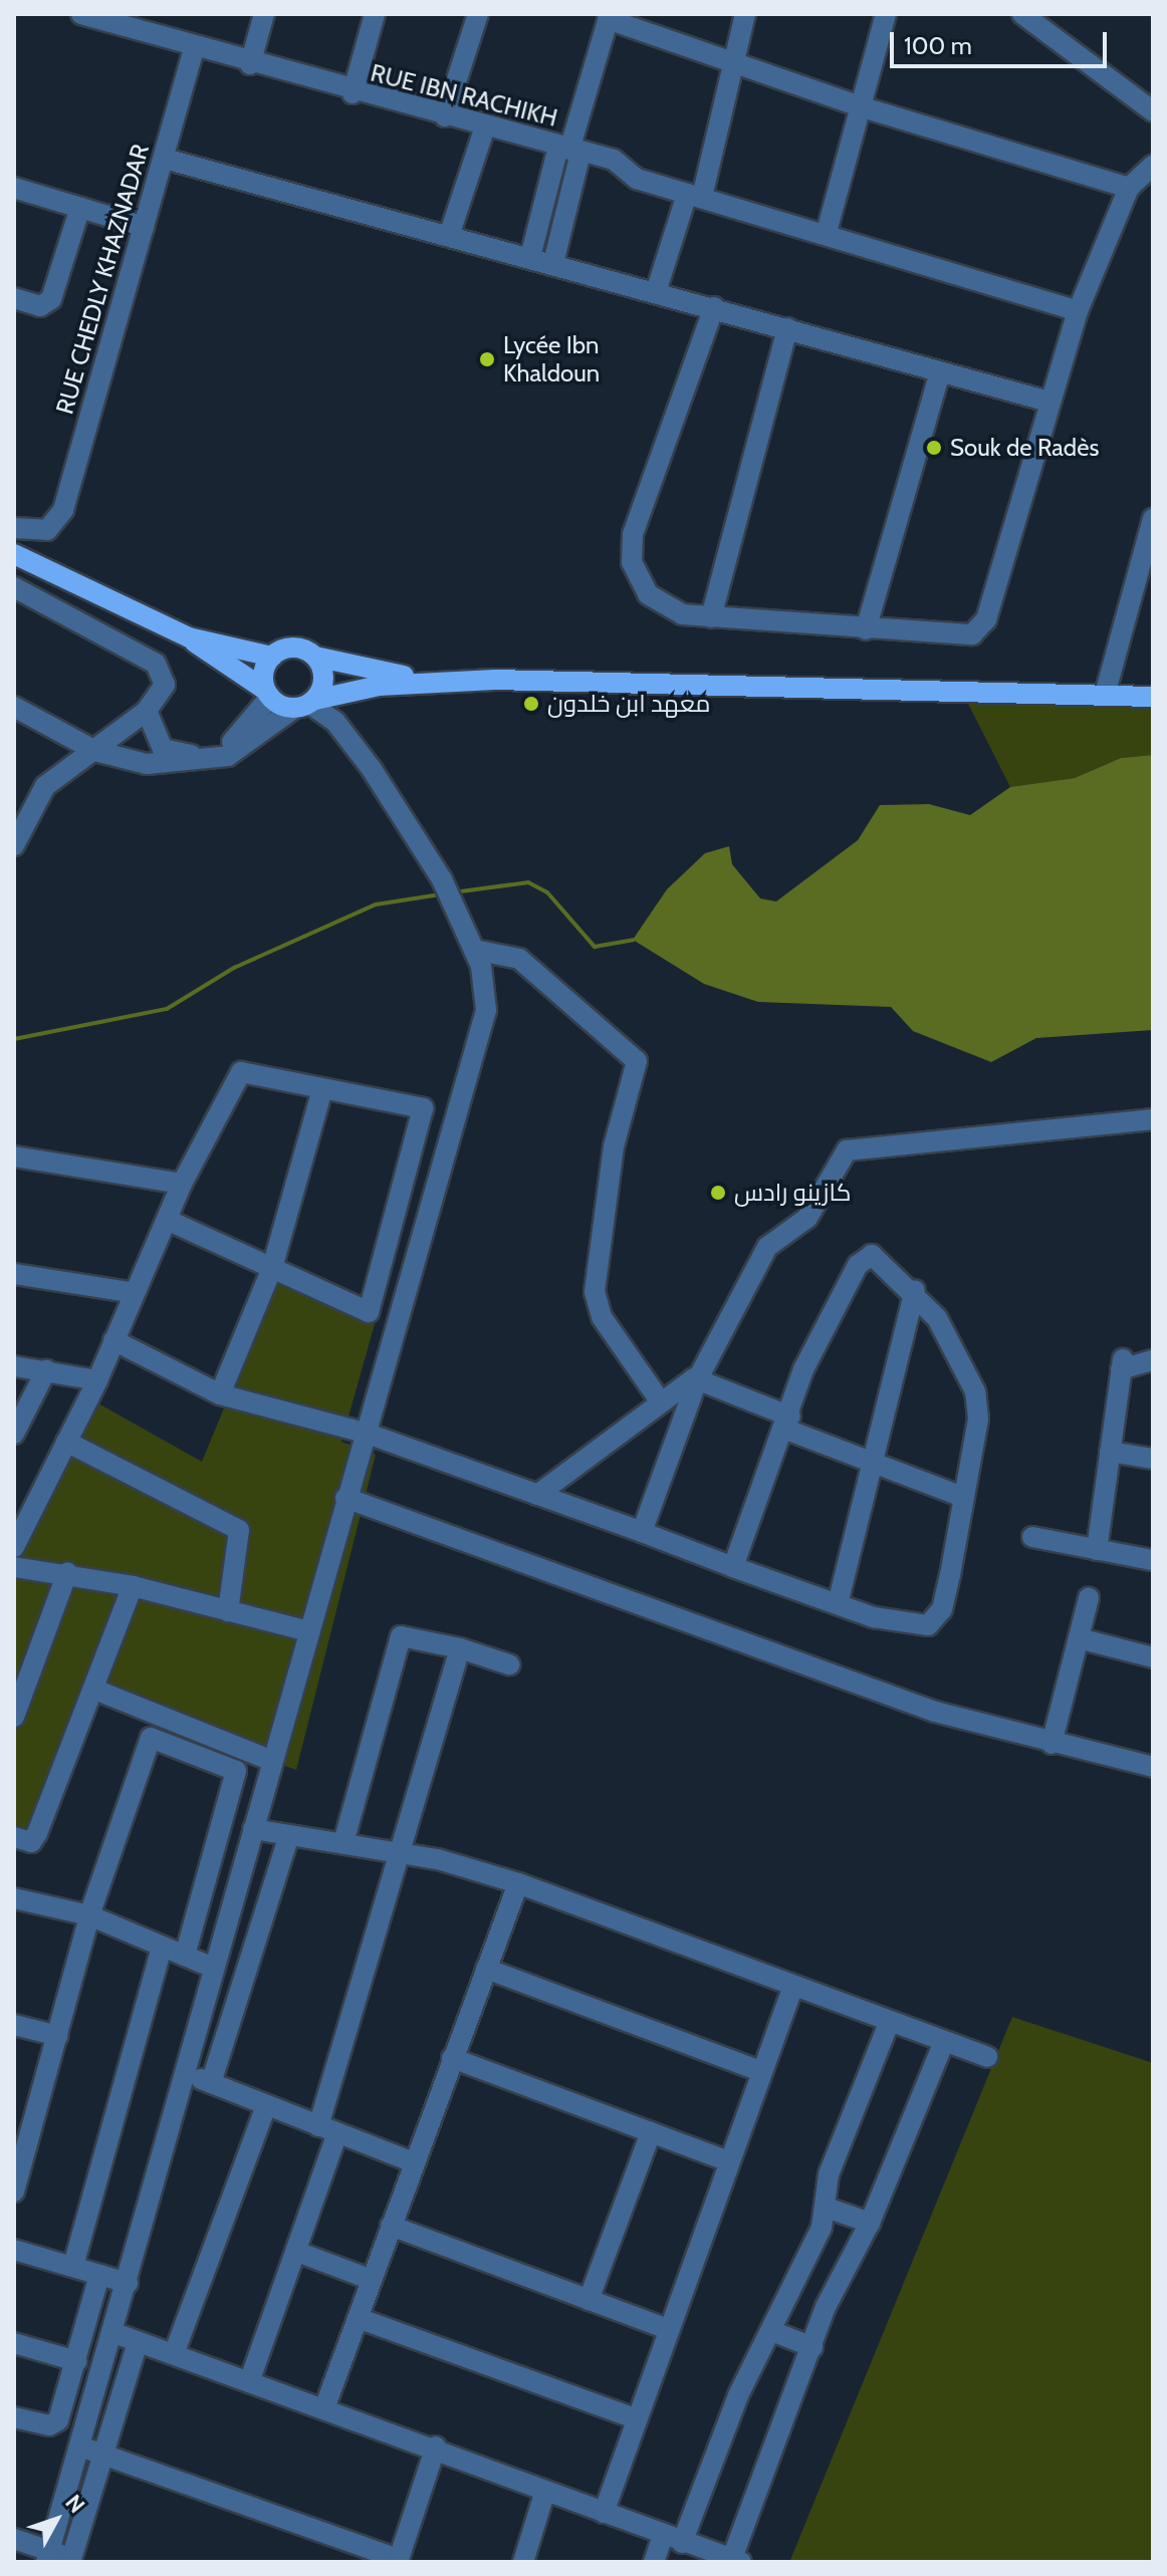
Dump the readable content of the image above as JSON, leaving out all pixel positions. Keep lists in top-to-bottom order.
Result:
{
  "streets": {
    "street": ["RUE IBN RACHIKH", "RUE CHEDLY KHAZNADAR"]
  },
  "crossings": [
    ["RUE IBN RACHIKH", "RUE CHEDLY KHAZNADAR"]
  ],
  "places": [
    "Lycée Ibn Khaldoun",
    "Souk de Radès",
    "معهد ابن خلدون",
    "كازينو رادس"
  ],
  "scale_bar": "100 m",
  "north": "top right"
}
